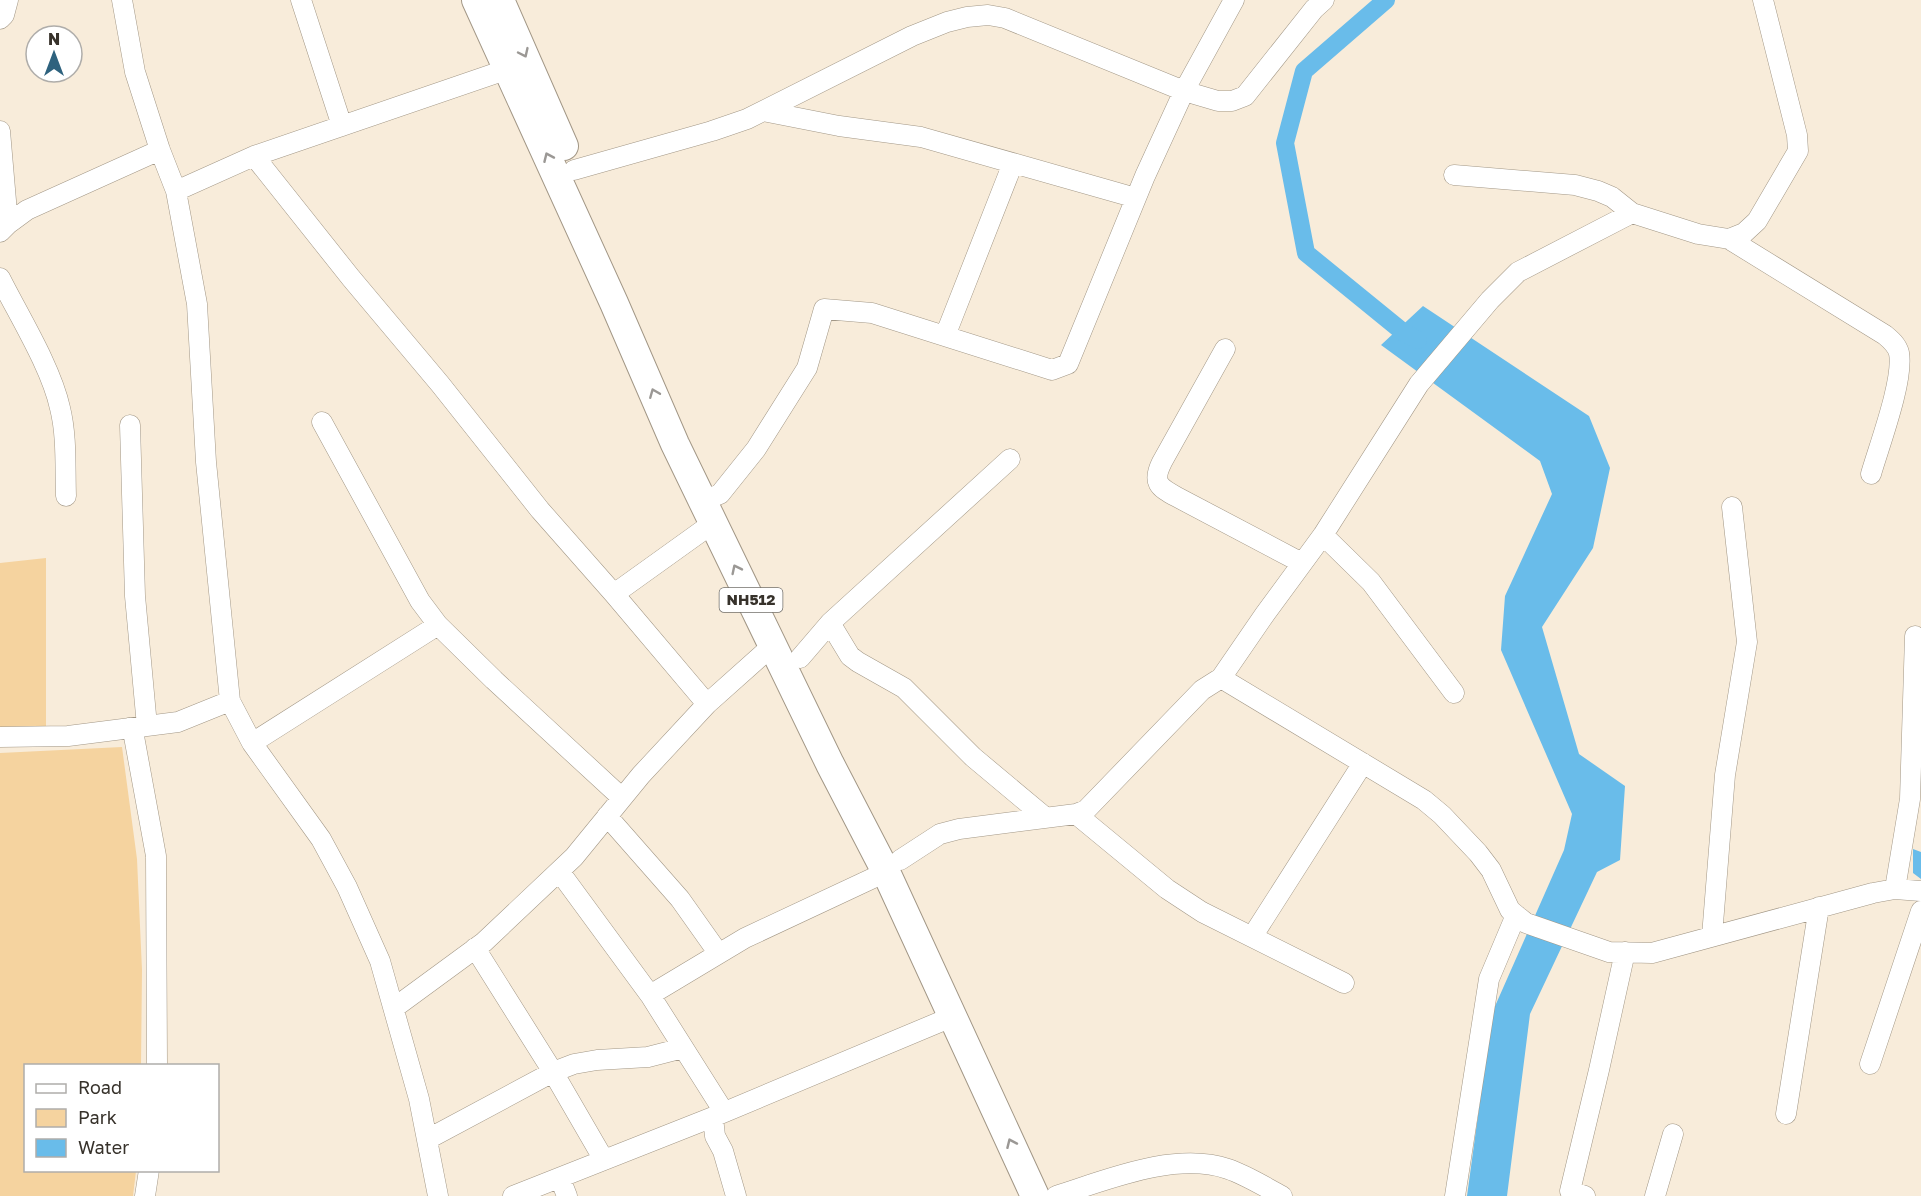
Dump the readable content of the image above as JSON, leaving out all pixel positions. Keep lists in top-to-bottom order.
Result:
{
  "streets": {
    "highway": ["NH512"]
  },
  "legend": ["Road", "Park", "Water"],
  "north": "top"
}
